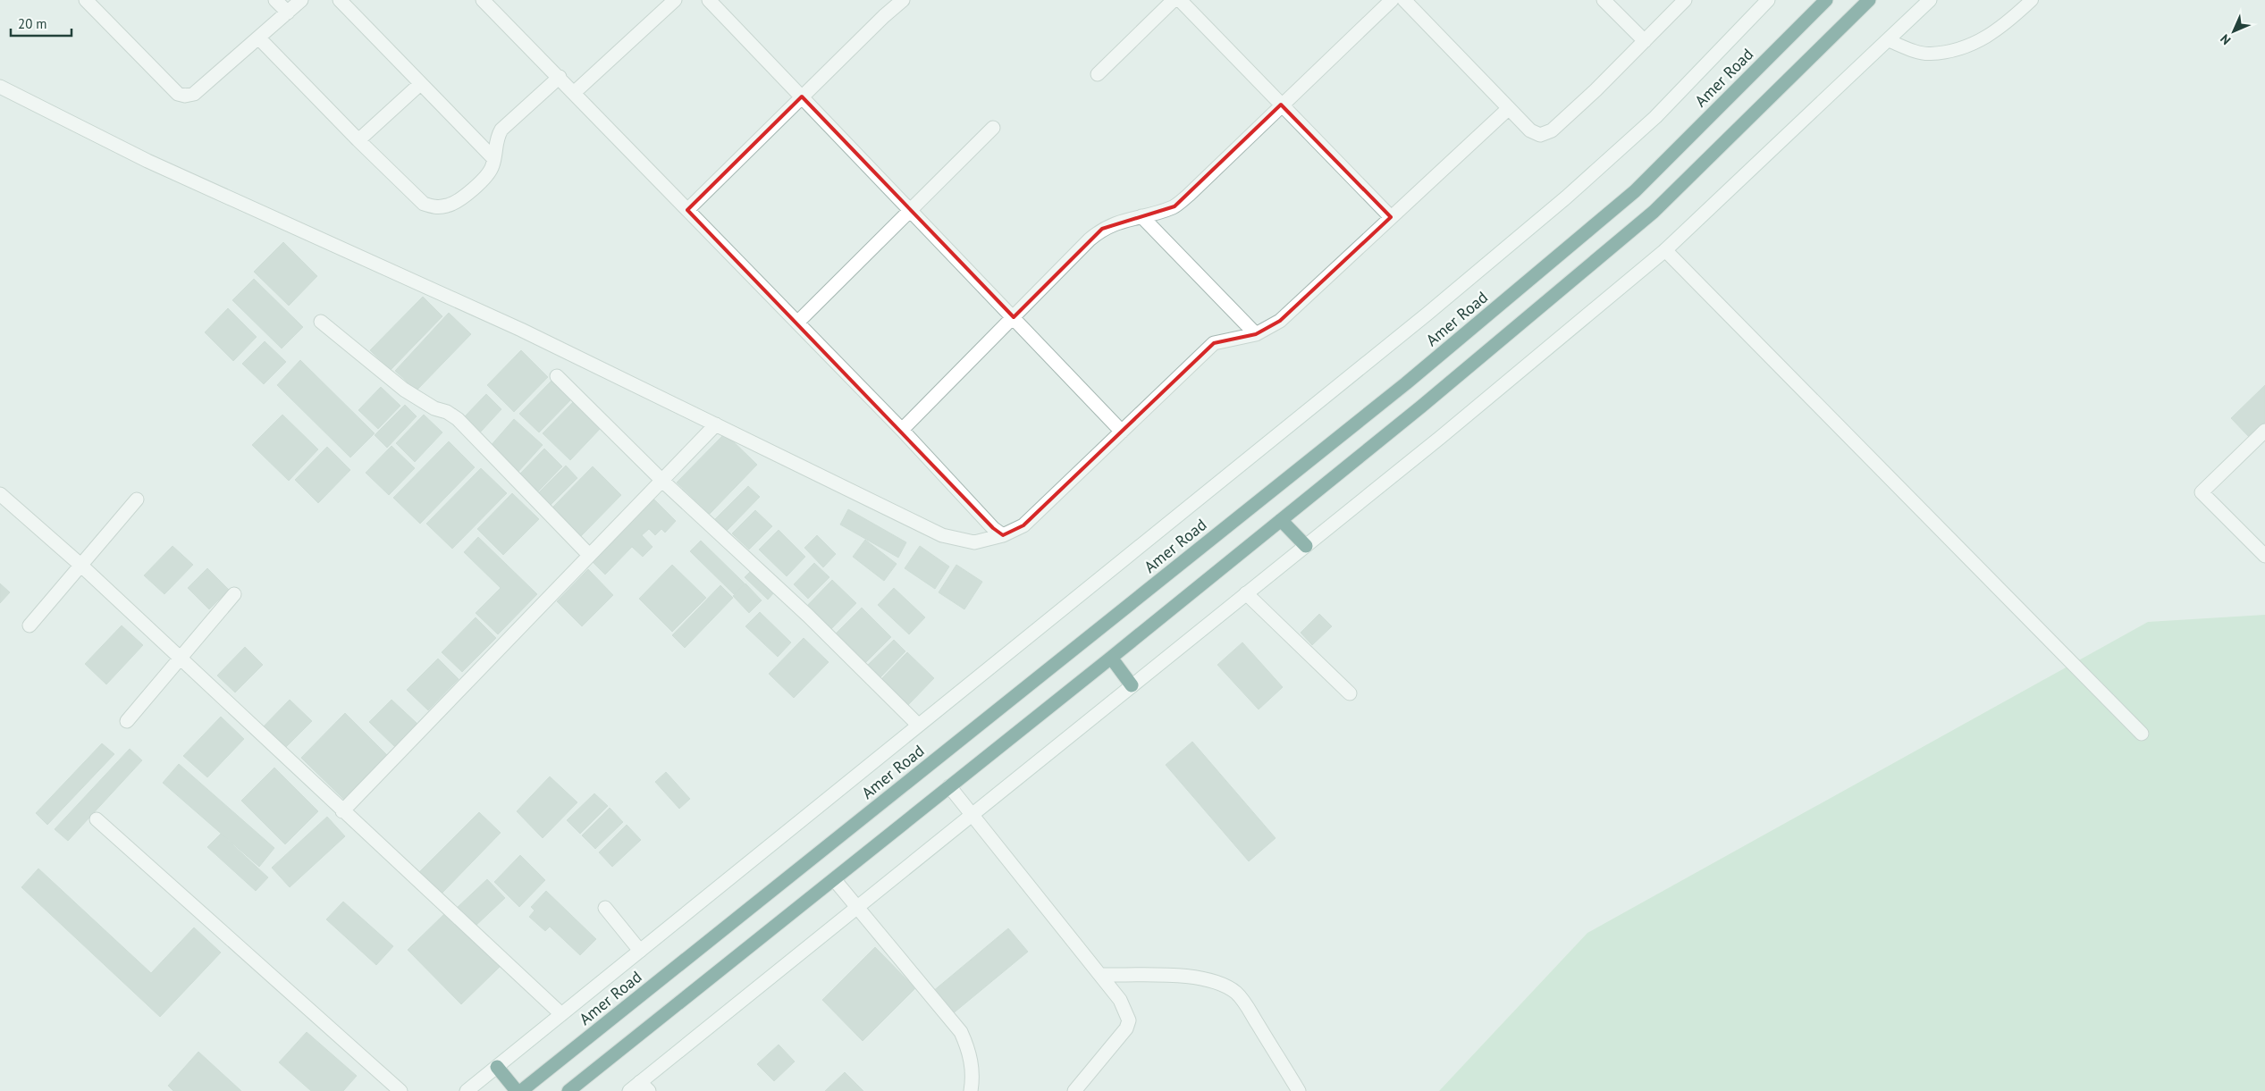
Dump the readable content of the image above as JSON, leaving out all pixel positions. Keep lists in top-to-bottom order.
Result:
{
  "streets": {
    "highway": ["Amer Road"]
  },
  "scale_bar": "20 m",
  "north": "bottom left"
}
